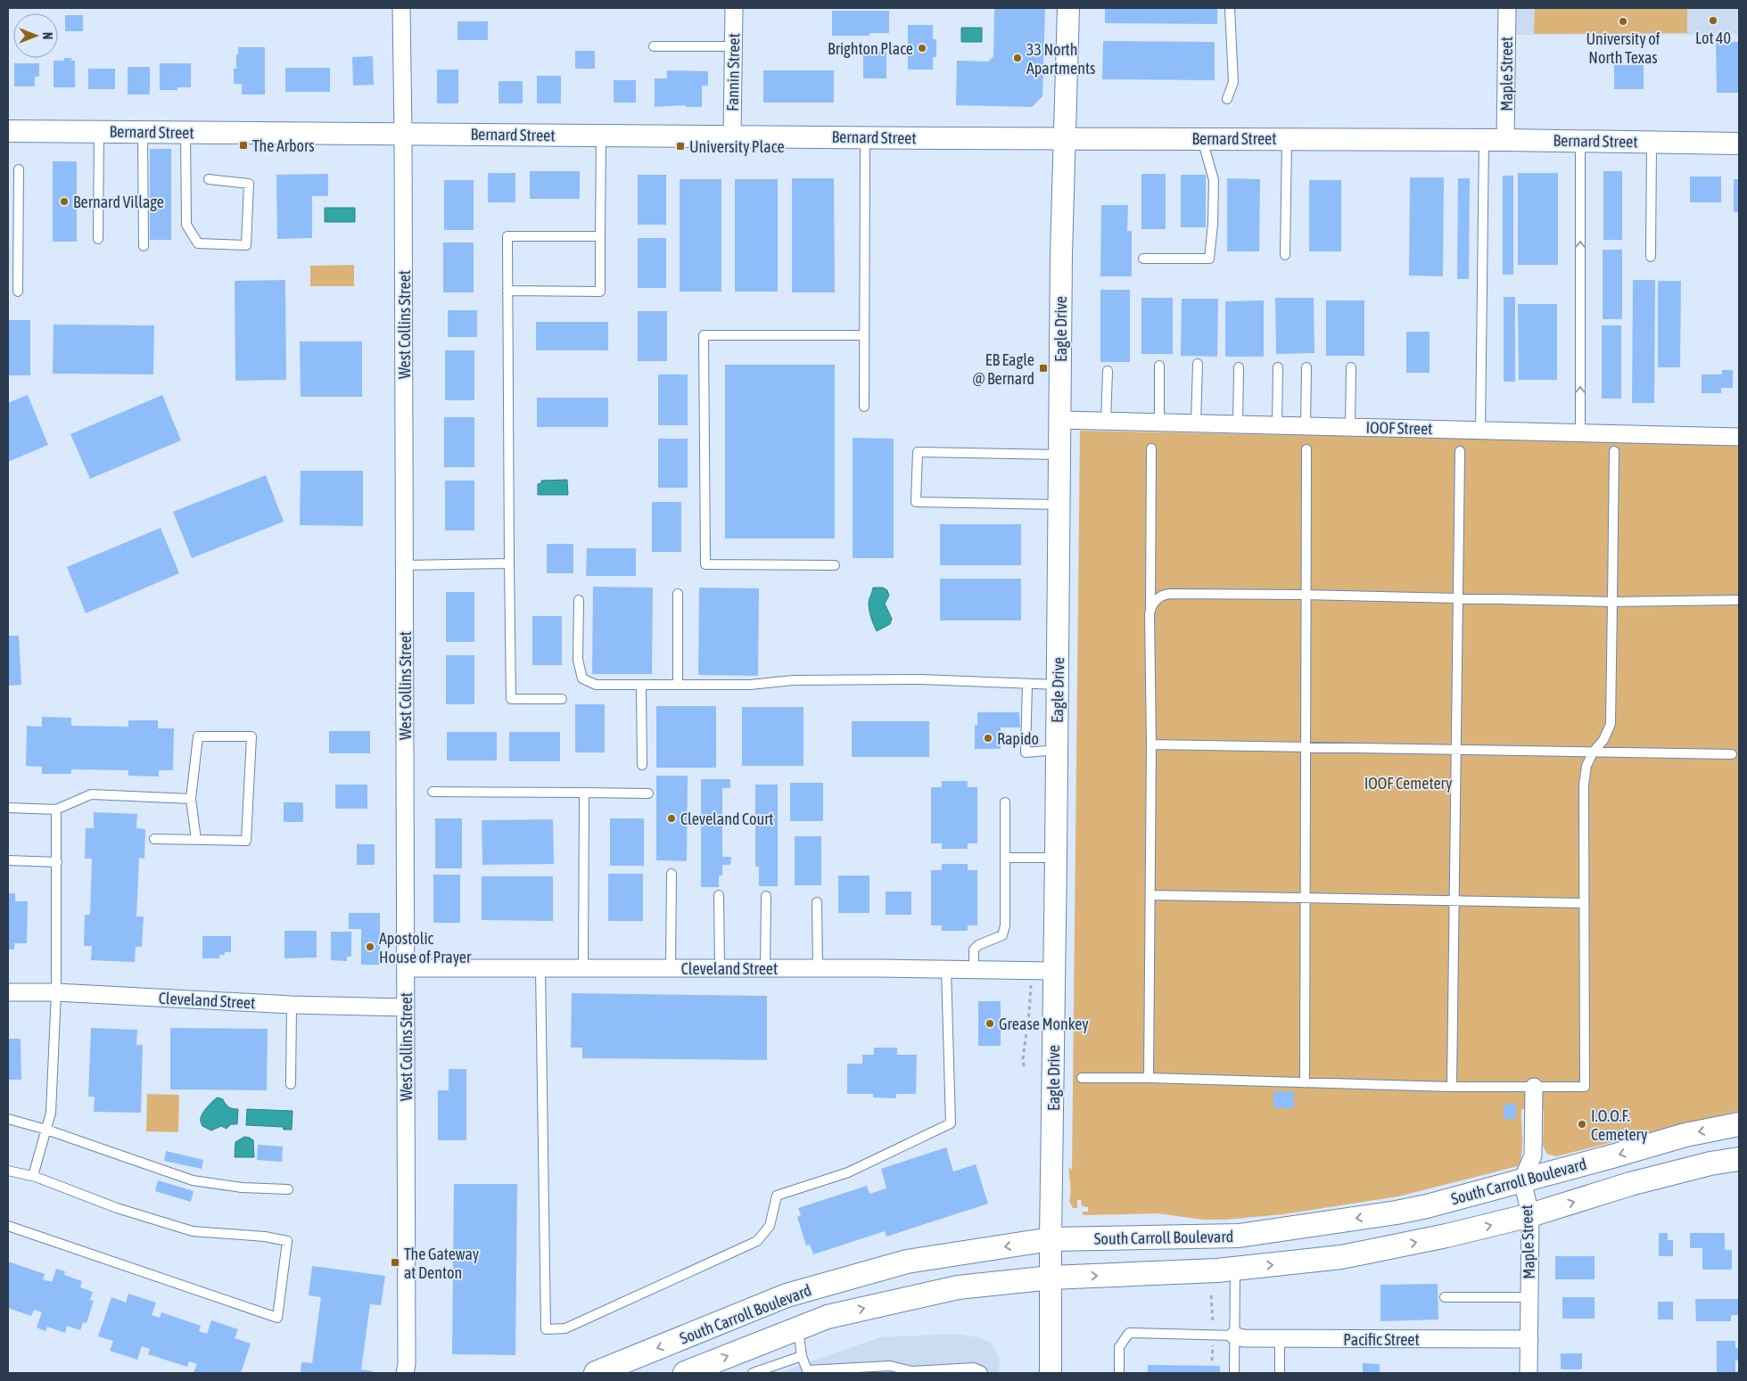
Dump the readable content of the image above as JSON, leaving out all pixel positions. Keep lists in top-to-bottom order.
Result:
{
  "streets": {
    "main road": ["South Carroll Boulevard"],
    "street": [
      "Fannin Street",
      "Maple Street",
      "Bernard Street",
      "West Collins Street",
      "Eagle Drive",
      "IOOF Street",
      "Cleveland Street",
      "Pacific Street"
    ]
  },
  "crossings": [
    ["Fannin Street", "Bernard Street"],
    ["Maple Street", "Bernard Street"],
    ["Maple Street", "South Carroll Boulevard"],
    ["Maple Street", "Pacific Street"],
    ["Bernard Street", "West Collins Street"],
    ["Bernard Street", "Eagle Drive"],
    ["West Collins Street", "Cleveland Street"],
    ["Eagle Drive", "IOOF Street"],
    ["Eagle Drive", "Cleveland Street"],
    ["Eagle Drive", "South Carroll Boulevard"]
  ],
  "parks": ["IOOF Cemetery"],
  "places": {
    "other": [
      "Lot 40",
      "University of North Texas",
      "Brighton Place",
      "33 North Apartments",
      "Bernard Village",
      "Rapido",
      "Cleveland Court",
      "Apostolic House of Prayer",
      "Grease Monkey",
      "I.O.O.F. Cemetery"
    ],
    "transit": [
      "The Arbors",
      "University Place",
      "EB Eagle @ Bernard",
      "The Gateway at Denton"
    ]
  },
  "north": "right"
}
